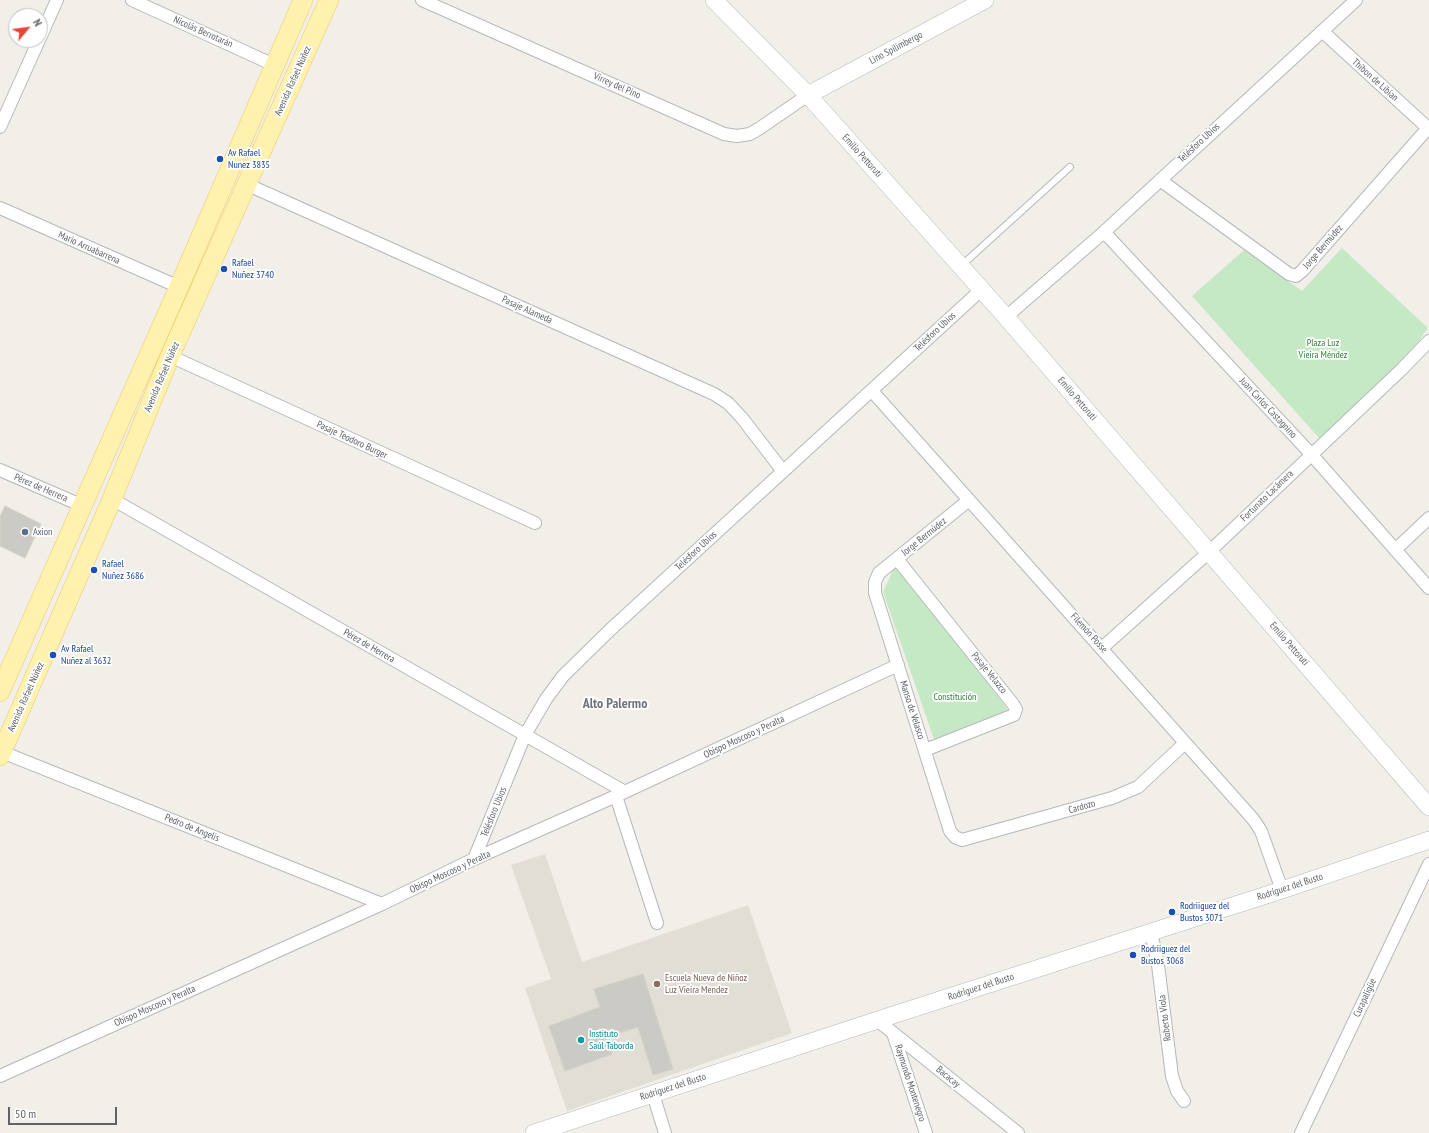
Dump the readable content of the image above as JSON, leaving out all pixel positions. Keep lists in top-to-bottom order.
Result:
{
  "streets": {
    "main road": [
      "Lino Spilimbergo",
      "Avenida Rafael Núñez",
      "Emilio Pettoruti",
      "Rodríguez del Busto"
    ],
    "street": [
      "Nicolás Berrotarán",
      "Thibon de Libian",
      "Virrey del Pino",
      "Telésforo Ubios",
      "Jorge Bermúdez",
      "Mario Arruabarrena",
      "Pasaje Alameda",
      "Juan Carlos Castagnino",
      "Pasaje Teodoro Burger",
      "Pérez de Herrera",
      "Fortunato Lacámera",
      "Filemón Posse",
      "Pasaje Velazco",
      "Manso de Velasco",
      "Obispo Moscoso y Peralta",
      "Cardozo",
      "Pedro de Angelis",
      "Curapaligüe",
      "Roberto Viola",
      "Bacacay",
      "Raymundo Montenegro"
    ]
  },
  "crossings": [
    ["Nicolás Berrotarán", "Avenida Rafael Núñez"],
    ["Lino Spilimbergo", "Virrey del Pino"],
    ["Lino Spilimbergo", "Emilio Pettoruti"],
    ["Thibon de Libian", "Telésforo Ubios"],
    ["Thibon de Libian", "Jorge Bermúdez"],
    ["Avenida Rafael Núñez", "Mario Arruabarrena"],
    ["Avenida Rafael Núñez", "Pasaje Alameda"],
    ["Avenida Rafael Núñez", "Pasaje Teodoro Burger"],
    ["Avenida Rafael Núñez", "Pérez de Herrera"],
    ["Avenida Rafael Núñez", "Pedro de Angelis"],
    ["Virrey del Pino", "Emilio Pettoruti"],
    ["Telésforo Ubios", "Emilio Pettoruti"],
    ["Telésforo Ubios", "Jorge Bermúdez"],
    ["Telésforo Ubios", "Pasaje Alameda"],
    ["Telésforo Ubios", "Juan Carlos Castagnino"],
    ["Telésforo Ubios", "Pérez de Herrera"],
    ["Telésforo Ubios", "Filemón Posse"],
    ["Telésforo Ubios", "Obispo Moscoso y Peralta"],
    ["Emilio Pettoruti", "Fortunato Lacámera"],
    ["Jorge Bermúdez", "Filemón Posse"],
    ["Jorge Bermúdez", "Pasaje Velazco"],
    ["Jorge Bermúdez", "Manso de Velasco"],
    ["Juan Carlos Castagnino", "Fortunato Lacámera"],
    ["Pérez de Herrera", "Obispo Moscoso y Peralta"],
    ["Fortunato Lacámera", "Filemón Posse"],
    ["Filemón Posse", "Cardozo"],
    ["Filemón Posse", "Rodríguez del Busto"],
    ["Pasaje Velazco", "Manso de Velasco"],
    ["Manso de Velasco", "Obispo Moscoso y Peralta"],
    ["Manso de Velasco", "Cardozo"],
    ["Obispo Moscoso y Peralta", "Pedro de Angelis"],
    ["Rodríguez del Busto", "Roberto Viola"],
    ["Rodríguez del Busto", "Bacacay"],
    ["Bacacay", "Raymundo Montenegro"]
  ],
  "districts": ["Alto Palermo"],
  "parks": ["Plaza Luz Vieira Méndez", "Constitución"],
  "places": [
    "Av Rafael Nunez 3835",
    "Rafael Nuñez 3740",
    "Axion",
    "Rafael Nuñez 3686",
    "Av Rafael Nuñez al 3632",
    "Rodriiguez del Bustos 3071",
    "Rodriiguez del Bustos 3068",
    "Escuela Nueva de Niñoz Luz Vieira Mendez",
    "Instituto Saúl Taborda"
  ],
  "scale_bar": "50 m",
  "north": "top right"
}
